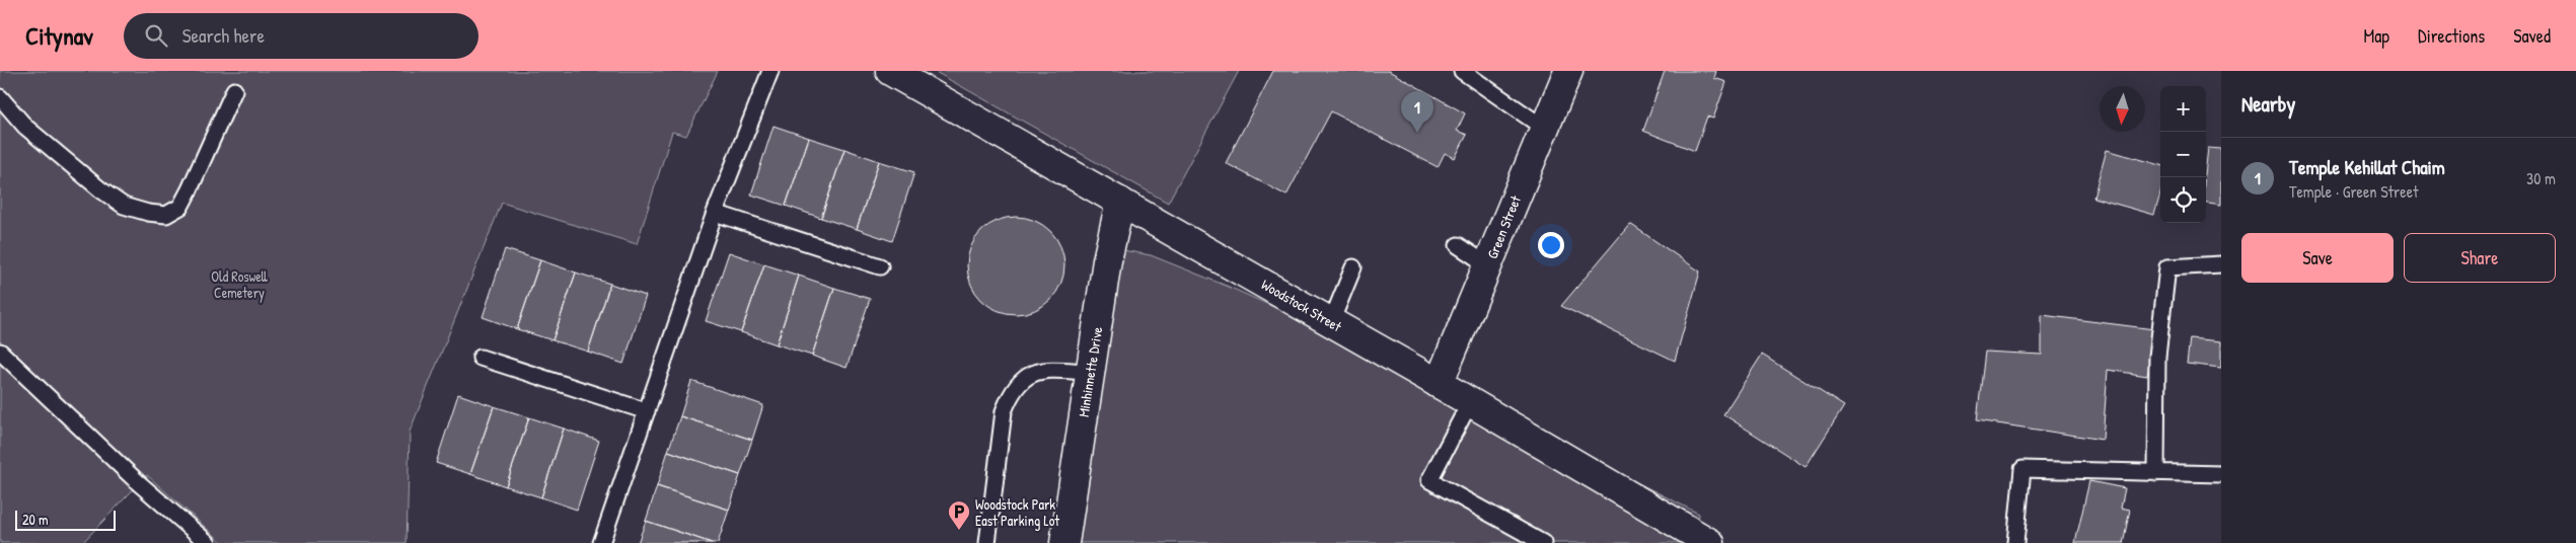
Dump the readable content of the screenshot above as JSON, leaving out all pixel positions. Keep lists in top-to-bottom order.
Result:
{
  "streets": {
    "street": ["Green Street", "Woodstock Street", "Minhinnette Drive"]
  },
  "crossings": [
    ["Green Street", "Woodstock Street"],
    ["Woodstock Street", "Minhinnette Drive"]
  ],
  "parks": ["Old Roswell Cemetery"],
  "places": {
    "parking": ["Woodstock Park East Parking Lot"]
  },
  "scale_bar": "20 m",
  "north": "bottom",
  "page": {
    "header": "Citynav",
    "search": "Search here",
    "nav": ["Map", "Directions", "Saved"],
    "heading": "Nearby",
    "map_buttons": ["+", "−"],
    "pins": "1",
    "list": [
      {
        "mark": "1",
        "name": "Temple Kehillat Chaim",
        "note": "Temple · Green Street",
        "value": "30 m"
      }
    ],
    "buttons": ["Save", "Share"],
    "scale": "20 m"
  }
}
